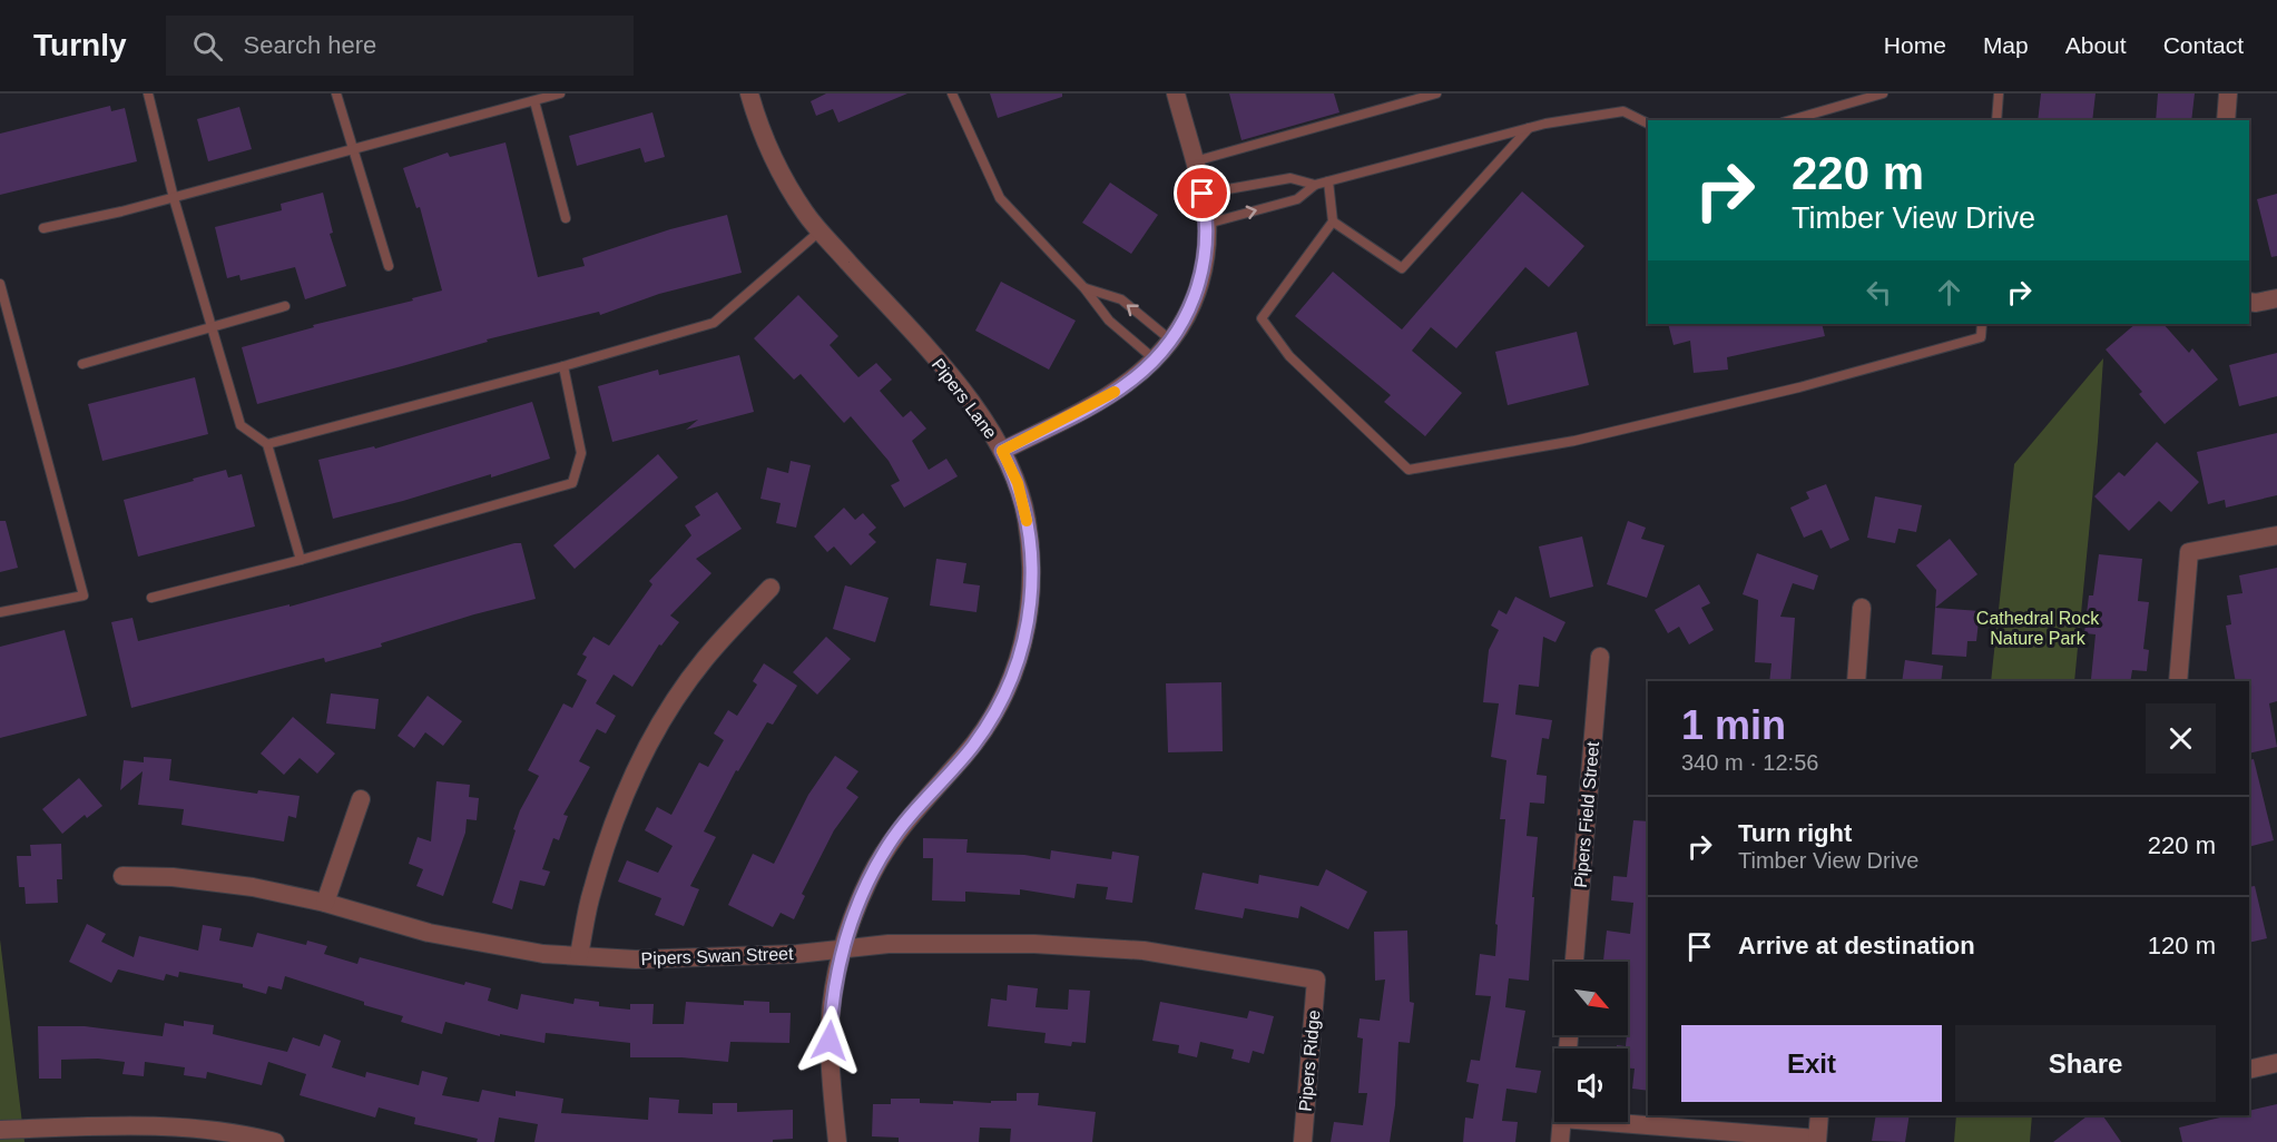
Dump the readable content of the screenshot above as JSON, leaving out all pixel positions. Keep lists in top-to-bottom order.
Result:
{
  "streets": {
    "street": [
      "Pipers Lane",
      "Pipers Field Street",
      "Pipers Swan Street",
      "Pipers Ridge"
    ]
  },
  "crossings": [
    ["Pipers Lane", "Pipers Swan Street"],
    ["Pipers Swan Street", "Pipers Ridge"]
  ],
  "parks": ["Cathedral Rock Nature Park"],
  "north": "bottom right",
  "page": {
    "header": "Turnly",
    "search": "Search here",
    "nav": [
      "Home",
      "Map",
      "About",
      "Contact"
    ],
    "turn": ["220 m", "Timber View Drive"],
    "heading": ["1 min", "340 m · 12:56"],
    "list": [
      {
        "name": "Turn right",
        "note": "Timber View Drive",
        "value": "220 m"
      },
      {
        "name": "Arrive at destination",
        "value": "120 m"
      }
    ],
    "buttons": ["Exit", "Share"]
  }
}
